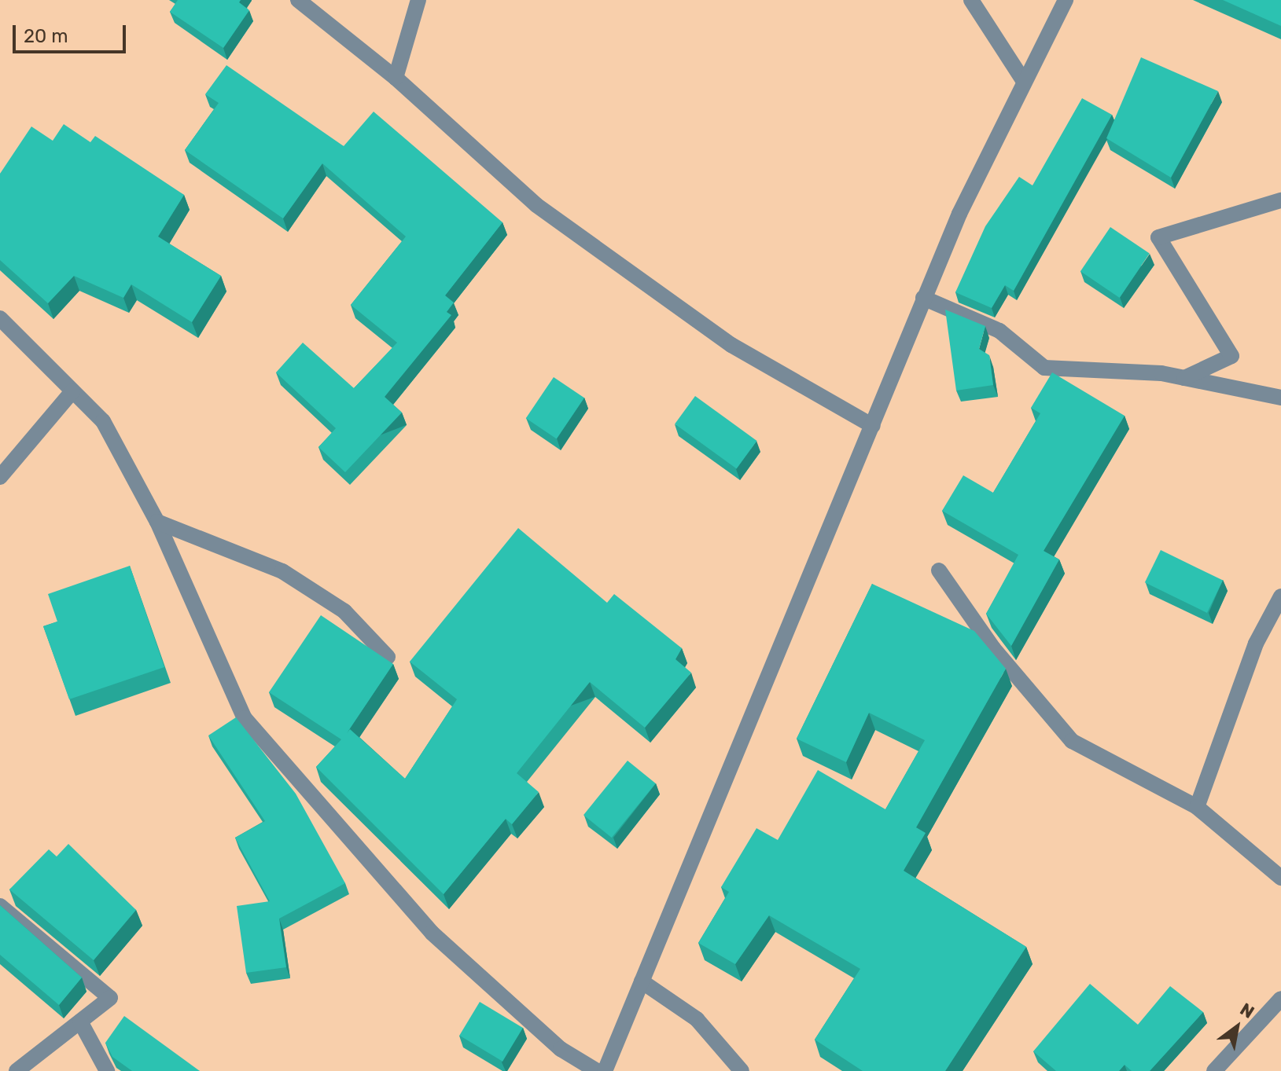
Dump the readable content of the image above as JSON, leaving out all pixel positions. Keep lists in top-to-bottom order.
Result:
{
  "scale_bar": "20 m",
  "north": "top right"
}
